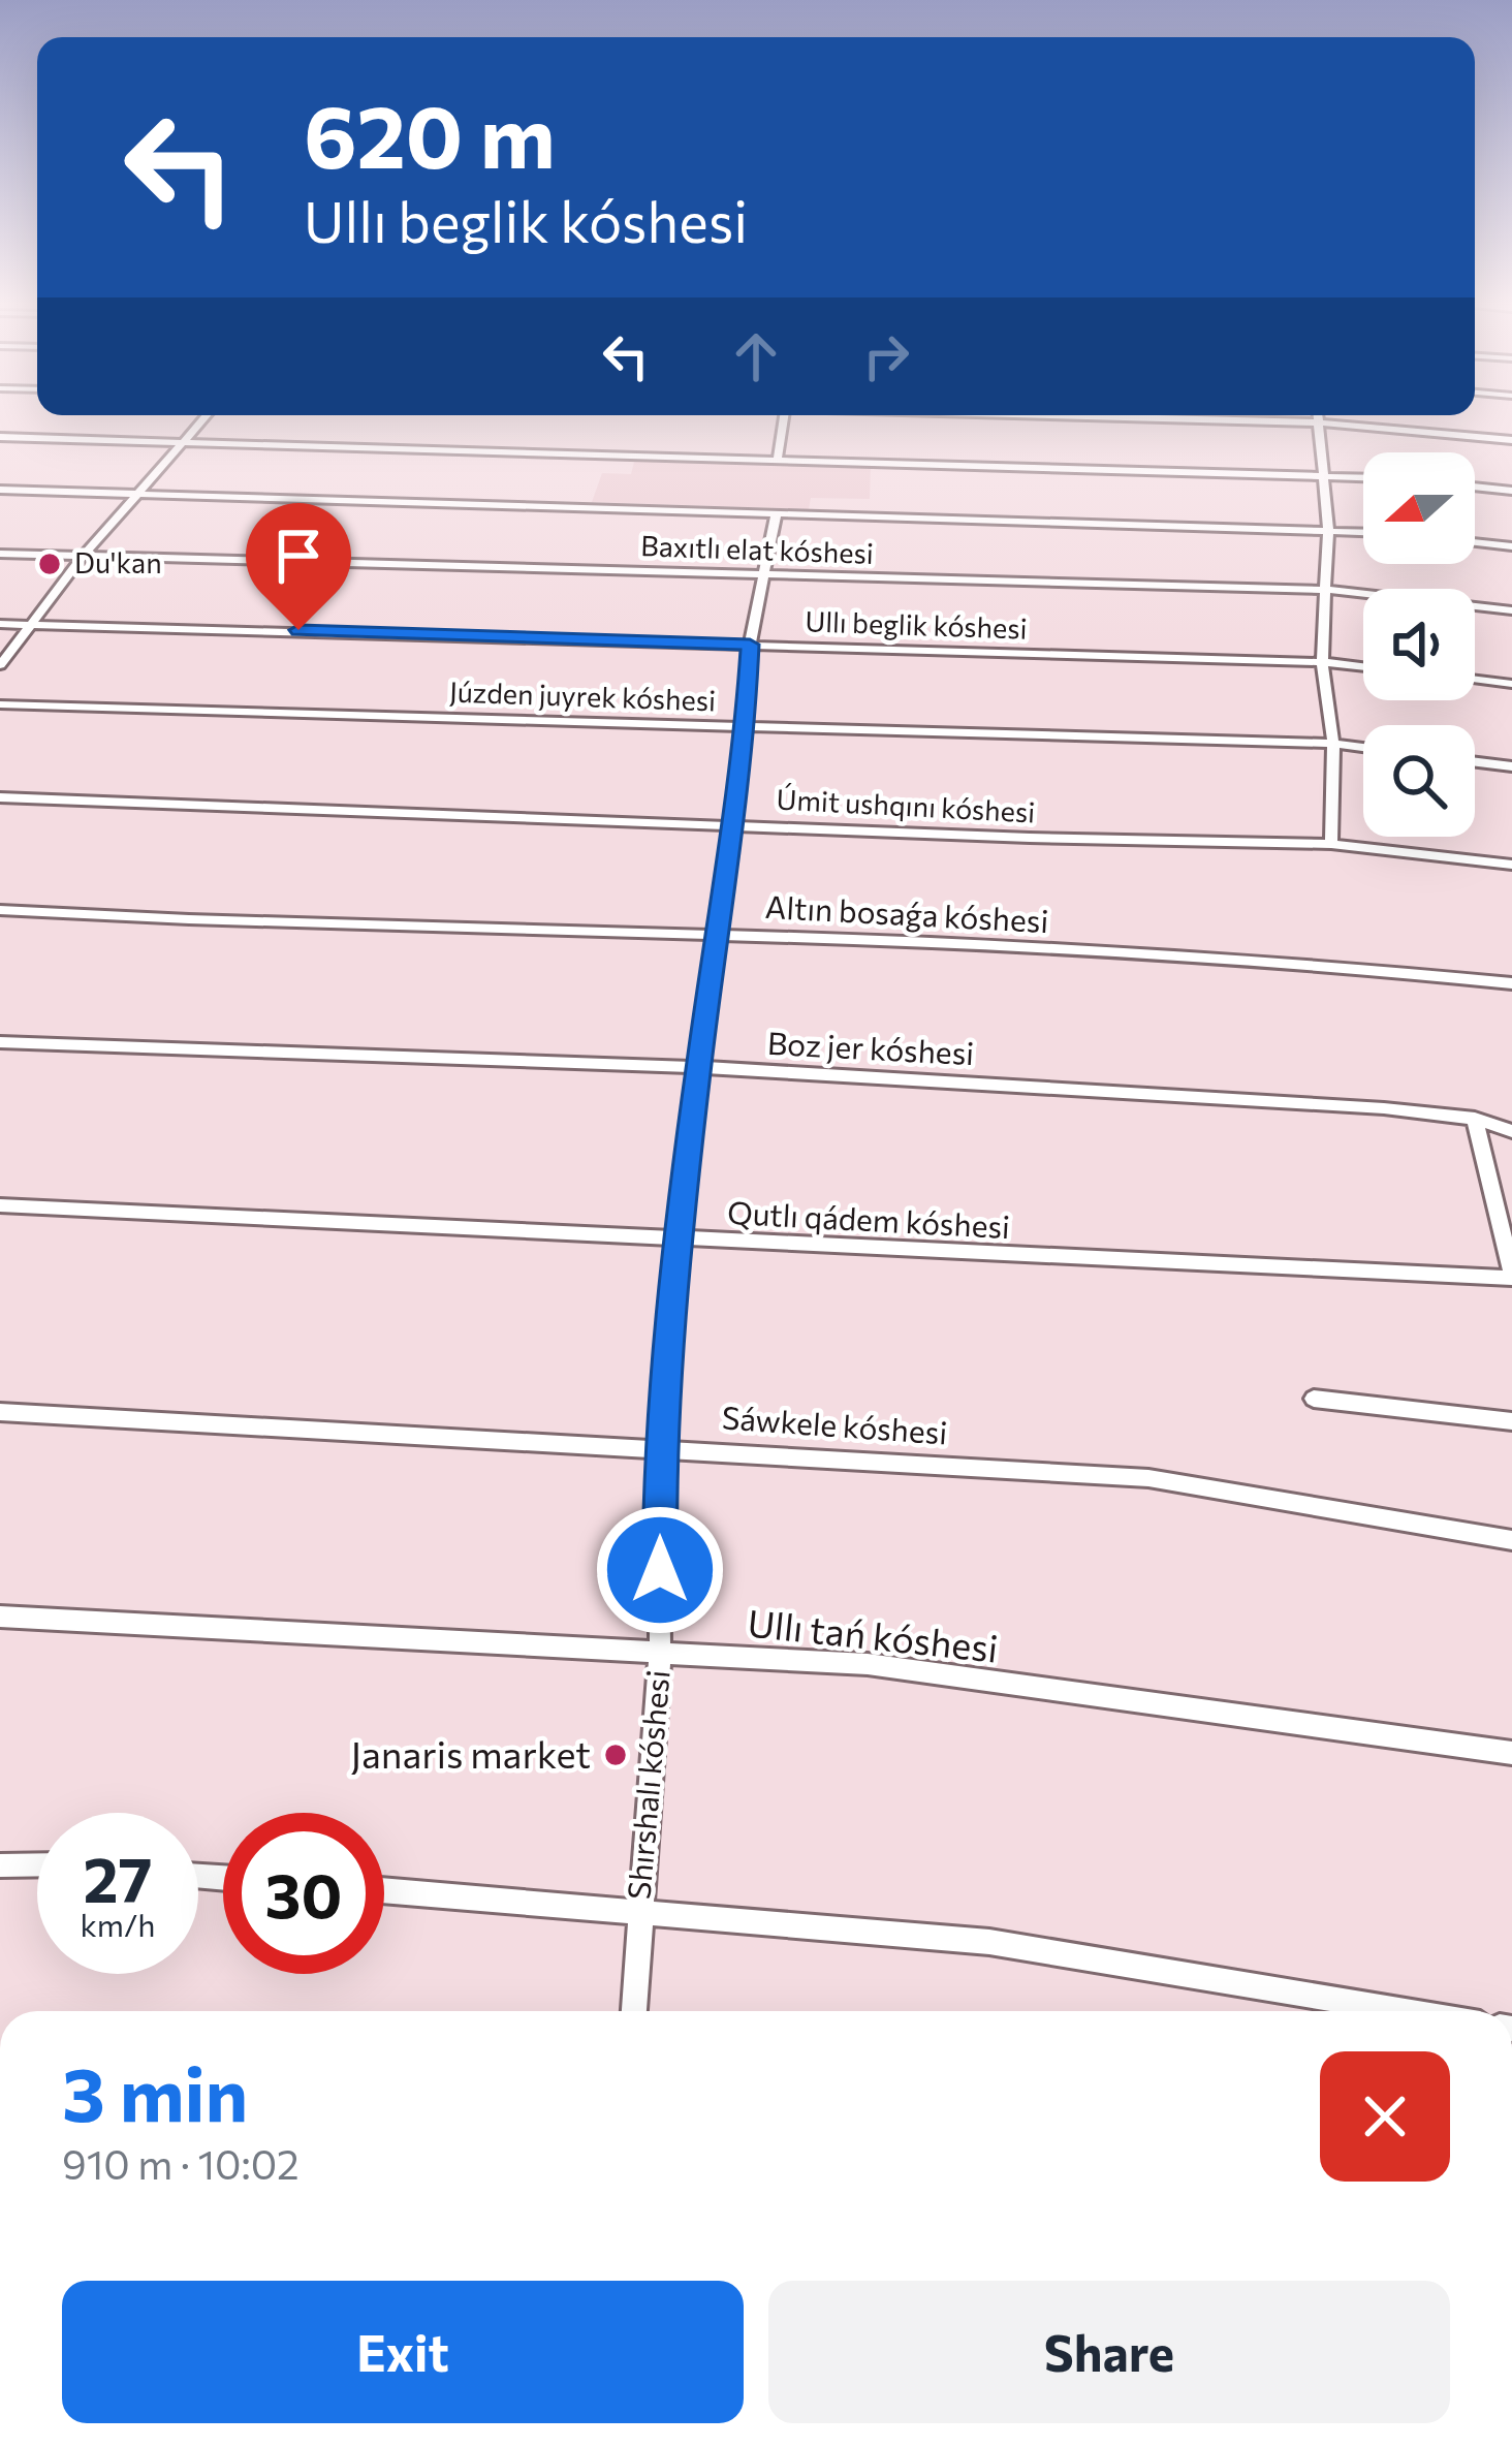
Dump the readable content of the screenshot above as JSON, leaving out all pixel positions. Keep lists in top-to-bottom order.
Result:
{
  "streets": {
    "street": [
      "Baxıtlı elat kóshesi",
      "Ullı beglik kóshesi",
      "Júzden juyrek kóshesi",
      "Úmit ushqını kóshesi",
      "Altın bosaǵa kóshesi",
      "Boz jer kóshesi",
      "Qutlı qádem kóshesi",
      "Sáwkele kóshesi",
      "Ullı tań kóshesi",
      "Shırshalı kóshesi"
    ]
  },
  "crossings": [
    ["Baxıtlı elat kóshesi", "Shırshalı kóshesi"],
    ["Ullı beglik kóshesi", "Shırshalı kóshesi"],
    ["Júzden juyrek kóshesi", "Shırshalı kóshesi"],
    ["Úmit ushqını kóshesi", "Shırshalı kóshesi"],
    ["Altın bosaǵa kóshesi", "Shırshalı kóshesi"],
    ["Boz jer kóshesi", "Shırshalı kóshesi"],
    ["Qutlı qádem kóshesi", "Shırshalı kóshesi"],
    ["Sáwkele kóshesi", "Shırshalı kóshesi"],
    ["Ullı tań kóshesi", "Shırshalı kóshesi"]
  ],
  "places": ["Du'kan", "Janaris market"],
  "north": "left",
  "page": {
    "turn": ["620 m", "Ullı beglik kóshesi"],
    "speed": "27 km/h",
    "limit": "30",
    "heading": ["3 min", "910 m · 10:02"],
    "buttons": ["Exit", "Share"]
  }
}
